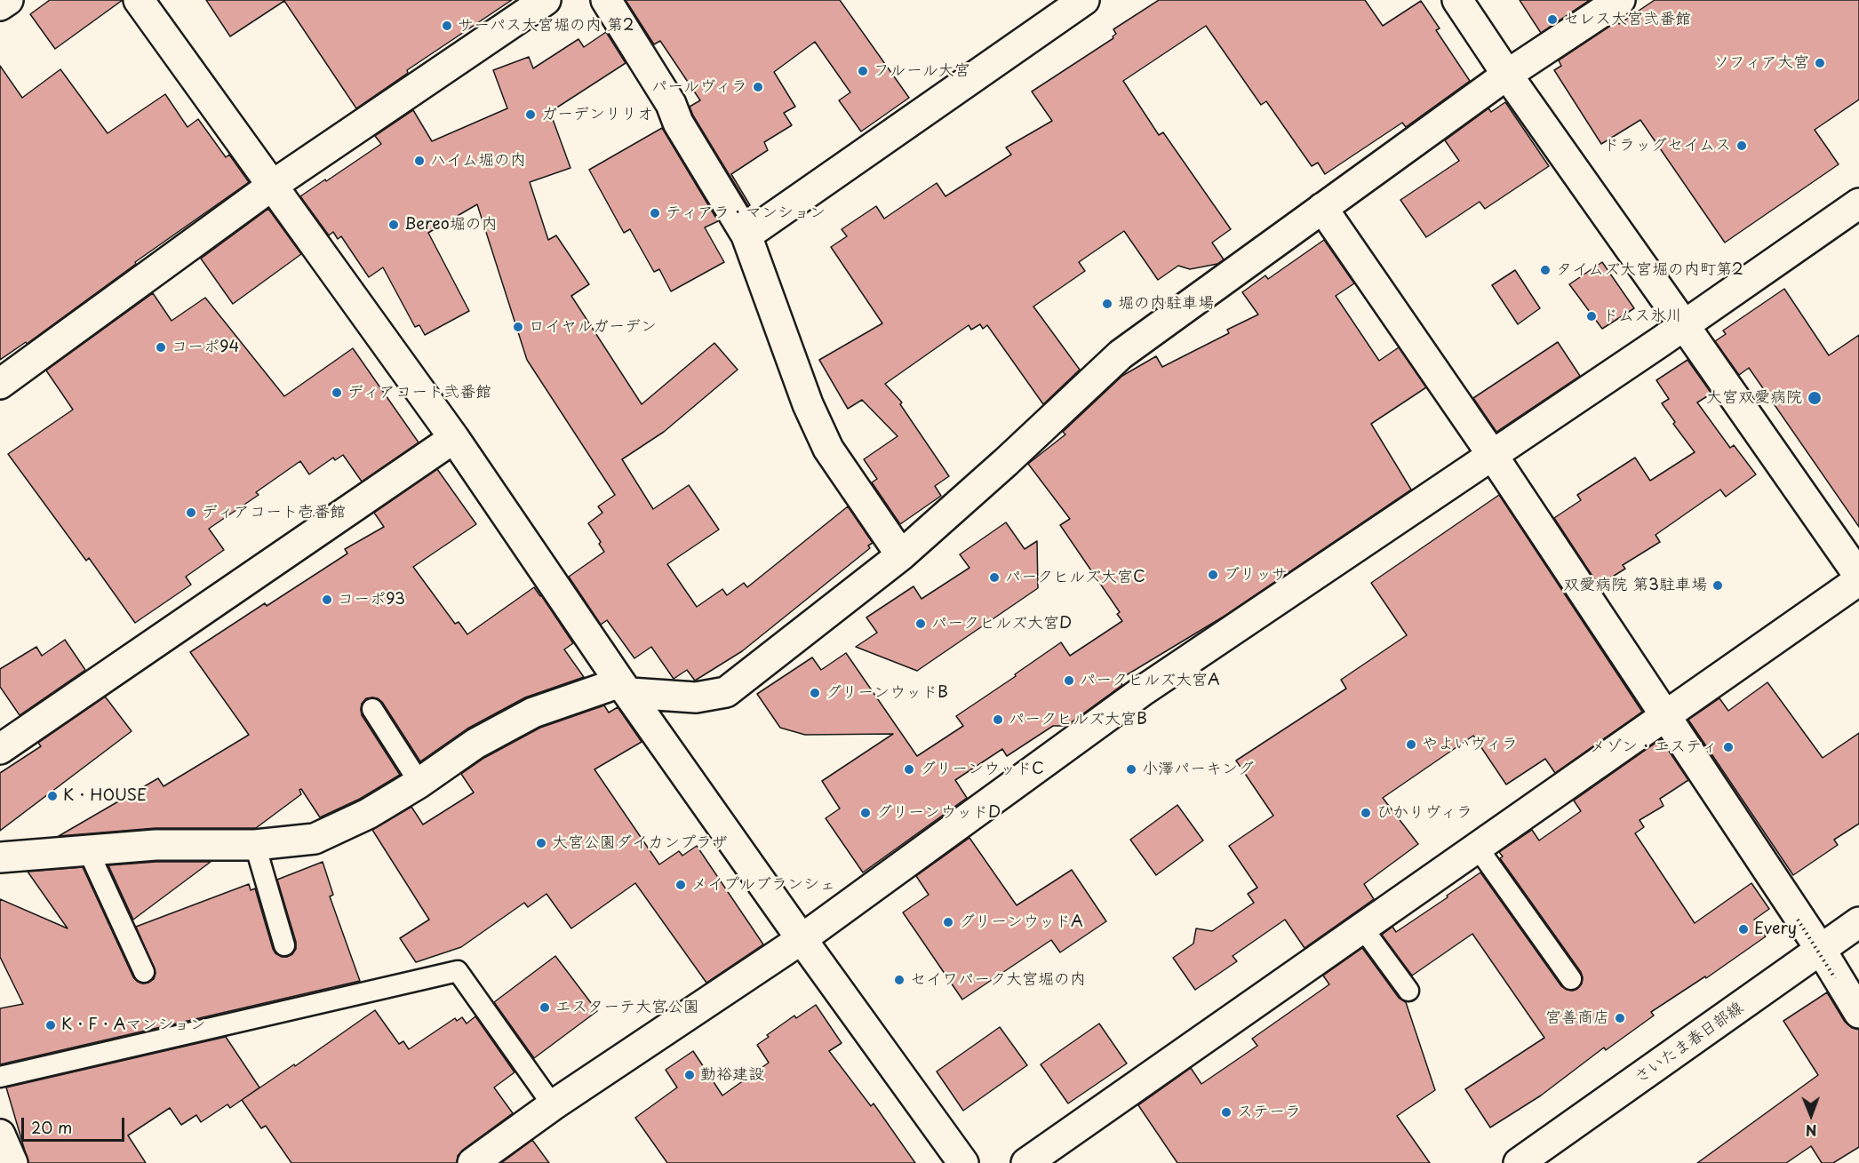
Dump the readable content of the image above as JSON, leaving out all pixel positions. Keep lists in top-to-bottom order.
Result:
{
  "streets": {
    "street": ["さいたま春日部線"]
  },
  "places": [
    "セレス大宮弐番館",
    "サーパス大宮堀の内 第2",
    "ソフィア大宮",
    "フルール大宮",
    "パールヴィラ",
    "ガーデンリリオ",
    "ドラッグセイムス",
    "ハイム堀の内",
    "ティアラ・マンション",
    "Bereo堀の内",
    "タイムズ大宮堀の内町第2",
    "堀の内駐車場",
    "ドムス氷川",
    "ロイヤルガーデン",
    "コーポ94",
    "ディアコート弐番館",
    "大宮双愛病院",
    "ディアコート壱番館",
    "ブリッサ",
    "パークヒルズ大宮C",
    "双愛病院 第3駐車場",
    "コーポ93",
    "パークヒルズ大宮D",
    "パークヒルズ大宮A",
    "グリーンウッドB",
    "パークヒルズ大宮B",
    "やよいヴィラ",
    "メゾン・エスティ",
    "グリーンウッドC",
    "小澤パーキング",
    "K・HOUSE",
    "グリーンウッドD",
    "ひかりヴィラ",
    "大宮公園ダイカンプラザ",
    "メイプルブランシェ",
    "グリーンウッドA",
    "Every",
    "セイワパーク大宮堀の内",
    "エスターテ大宮公園",
    "宮善商店",
    "K・F・Aマンション",
    "勤裕建設",
    "ステーラ"
  ],
  "scale_bar": "20 m",
  "north": "bottom"
}
